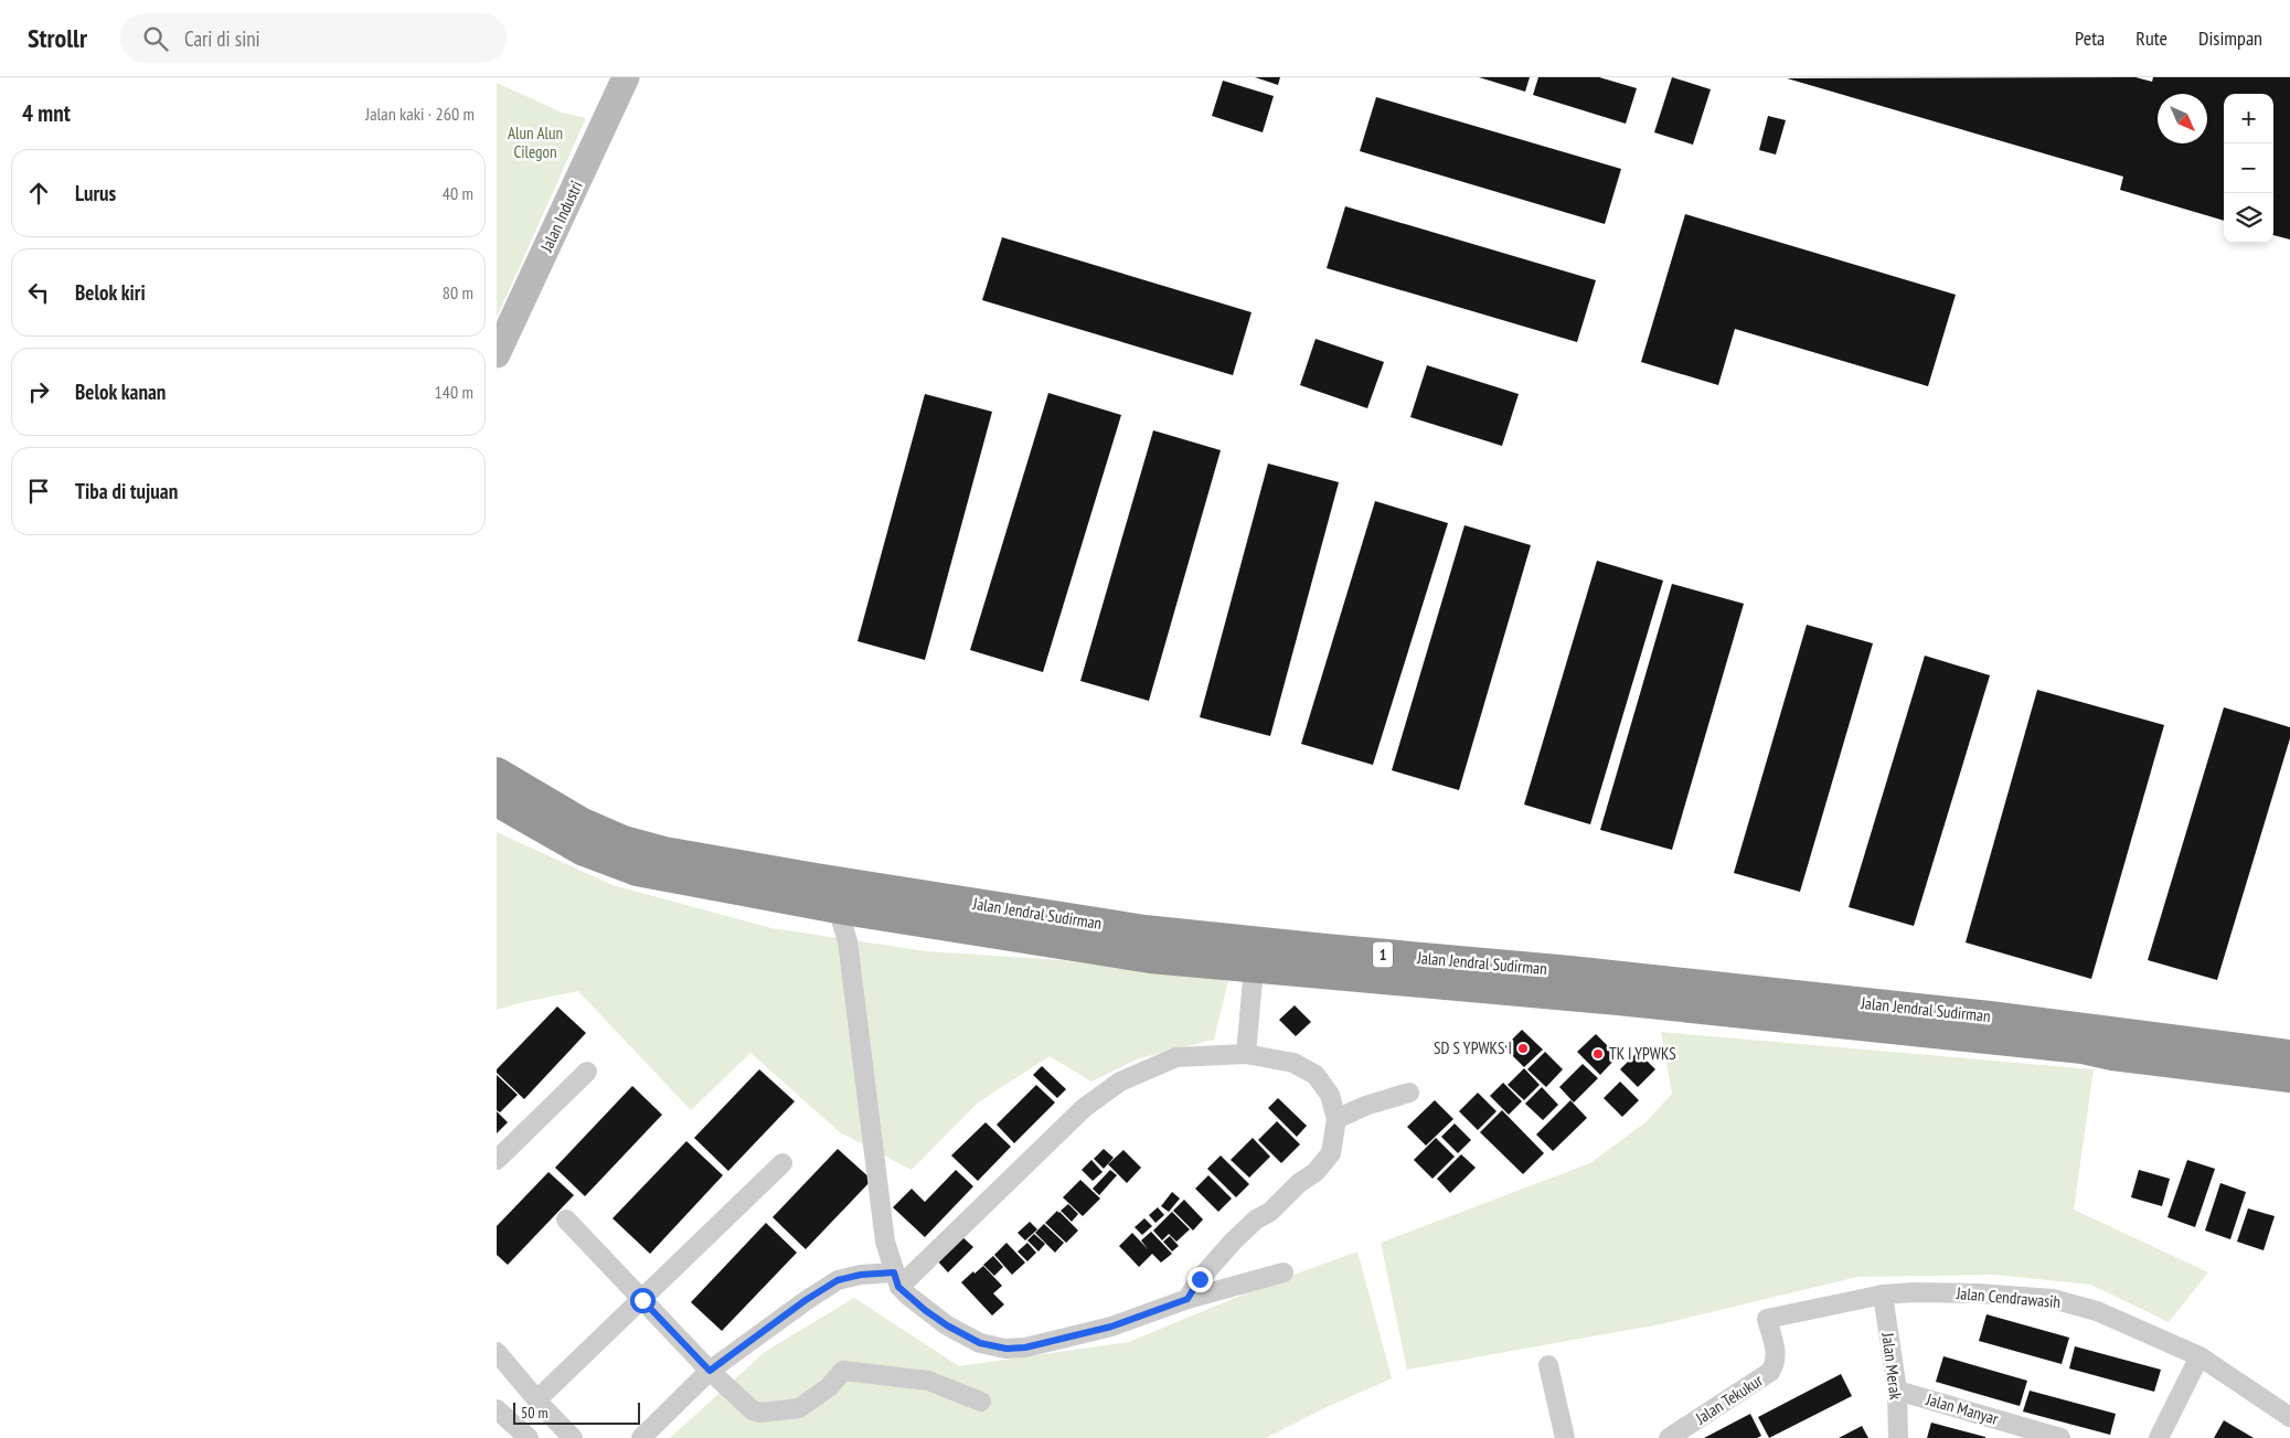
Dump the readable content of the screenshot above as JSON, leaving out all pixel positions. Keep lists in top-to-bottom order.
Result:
{
  "streets": {
    "highway": ["Jalan Jendral Sudirman", "1"],
    "street": [
      "Jalan Industri",
      "Jalan Cendrawasih",
      "Jalan Merak",
      "Jalan Tekukur",
      "Jalan Manyar"
    ]
  },
  "crossings": [
    ["Jalan Cendrawasih", "Jalan Merak"],
    ["Jalan Cendrawasih", "Jalan Tekukur"],
    ["Jalan Merak", "Jalan Manyar"]
  ],
  "parks": ["Alun Alun Cilegon"],
  "places": ["SD S YPWKS I", "TK I YPWKS"],
  "scale_bar": "50 m",
  "north": "bottom right",
  "page": {
    "header": "Strollr",
    "search": "Cari di sini",
    "nav": ["Peta", "Rute", "Disimpan"],
    "heading": ["4 mnt", "Jalan kaki · 260 m"],
    "map_buttons": ["+", "−"],
    "list": [
      ["Lurus", "40 m"],
      ["Belok kiri", "80 m"],
      ["Belok kanan", "140 m"],
      "Tiba di tujuan"
    ],
    "scale": "50 m"
  }
}
